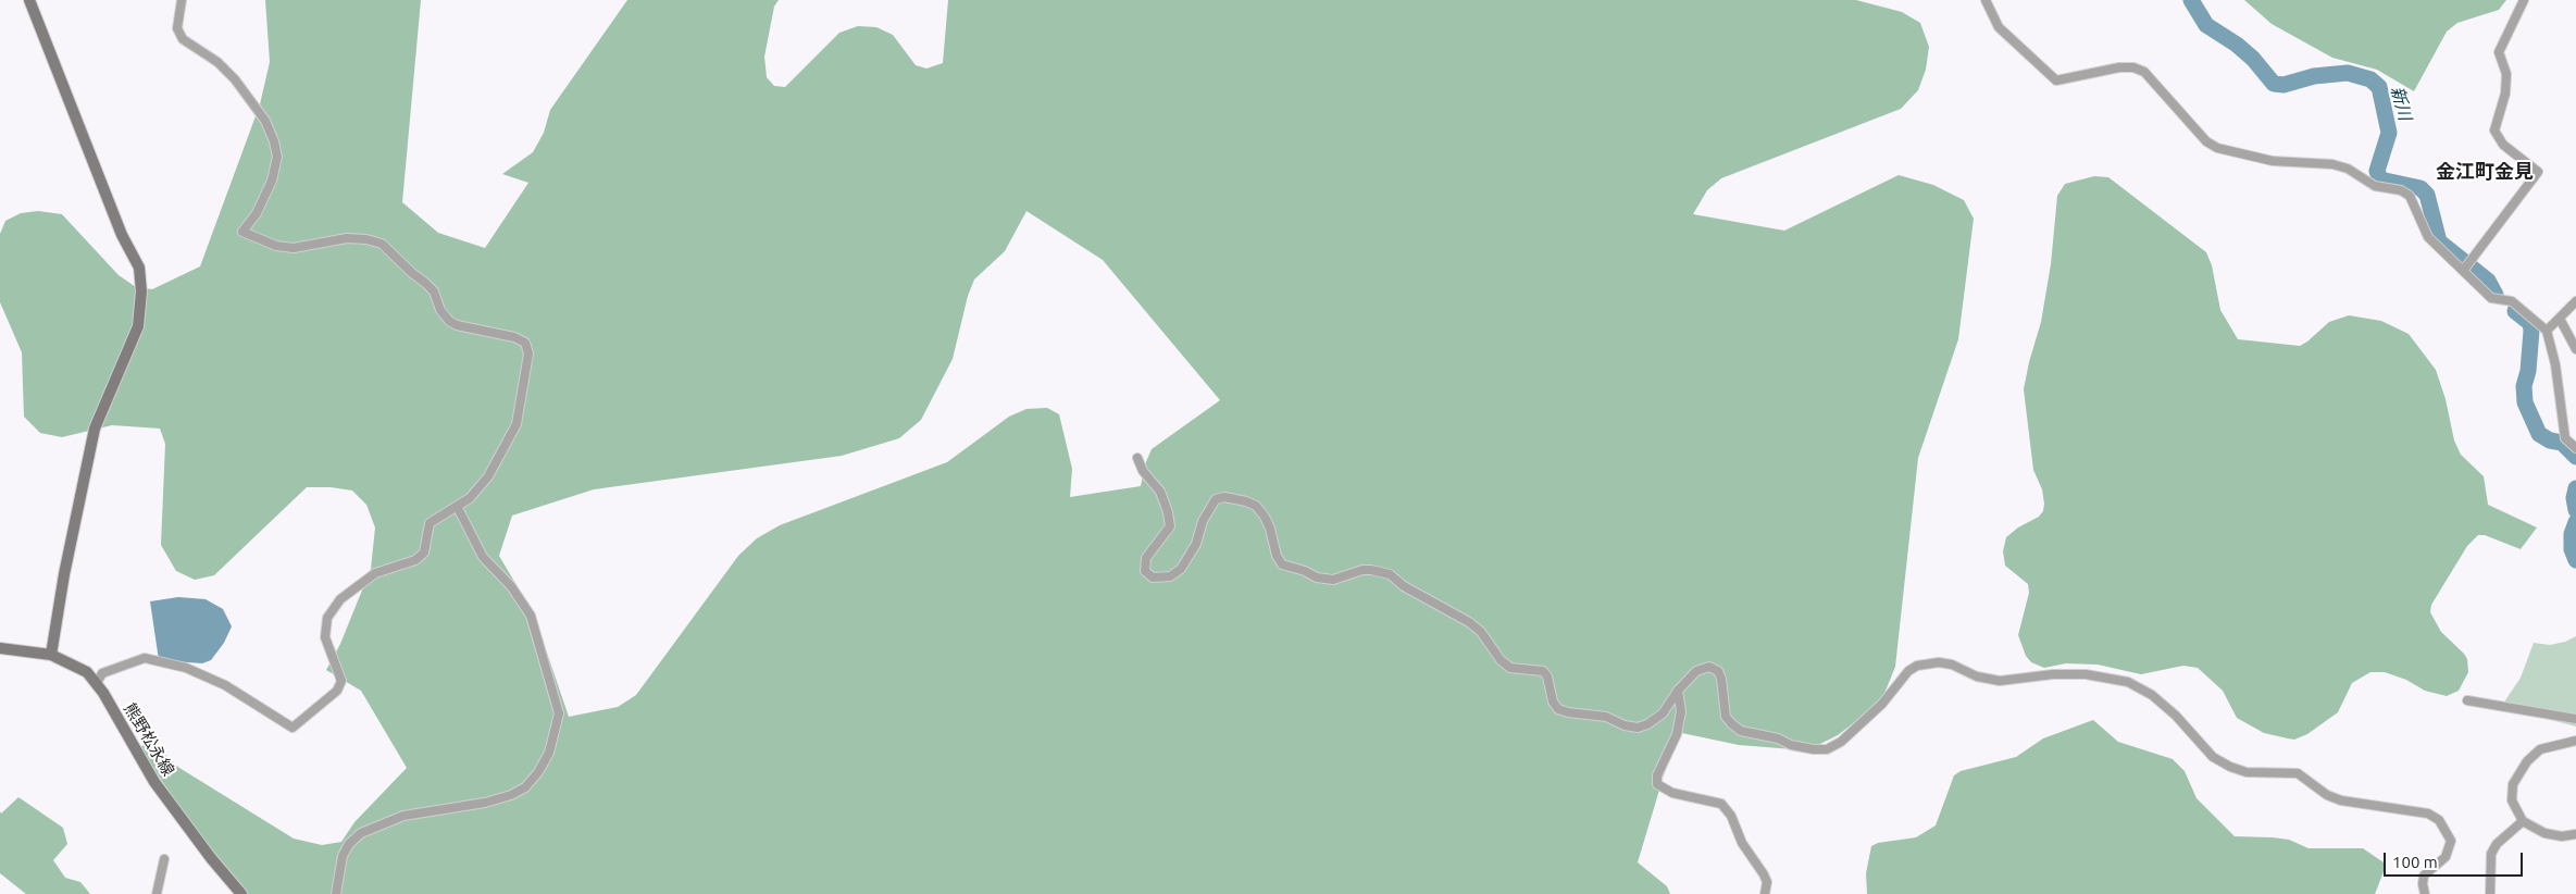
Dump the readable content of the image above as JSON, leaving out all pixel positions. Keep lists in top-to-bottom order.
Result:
{
  "streets": {
    "street": ["熊野松永線"]
  },
  "districts": ["金江町金見"],
  "water": ["新川"],
  "scale_bar": "100 m"
}
